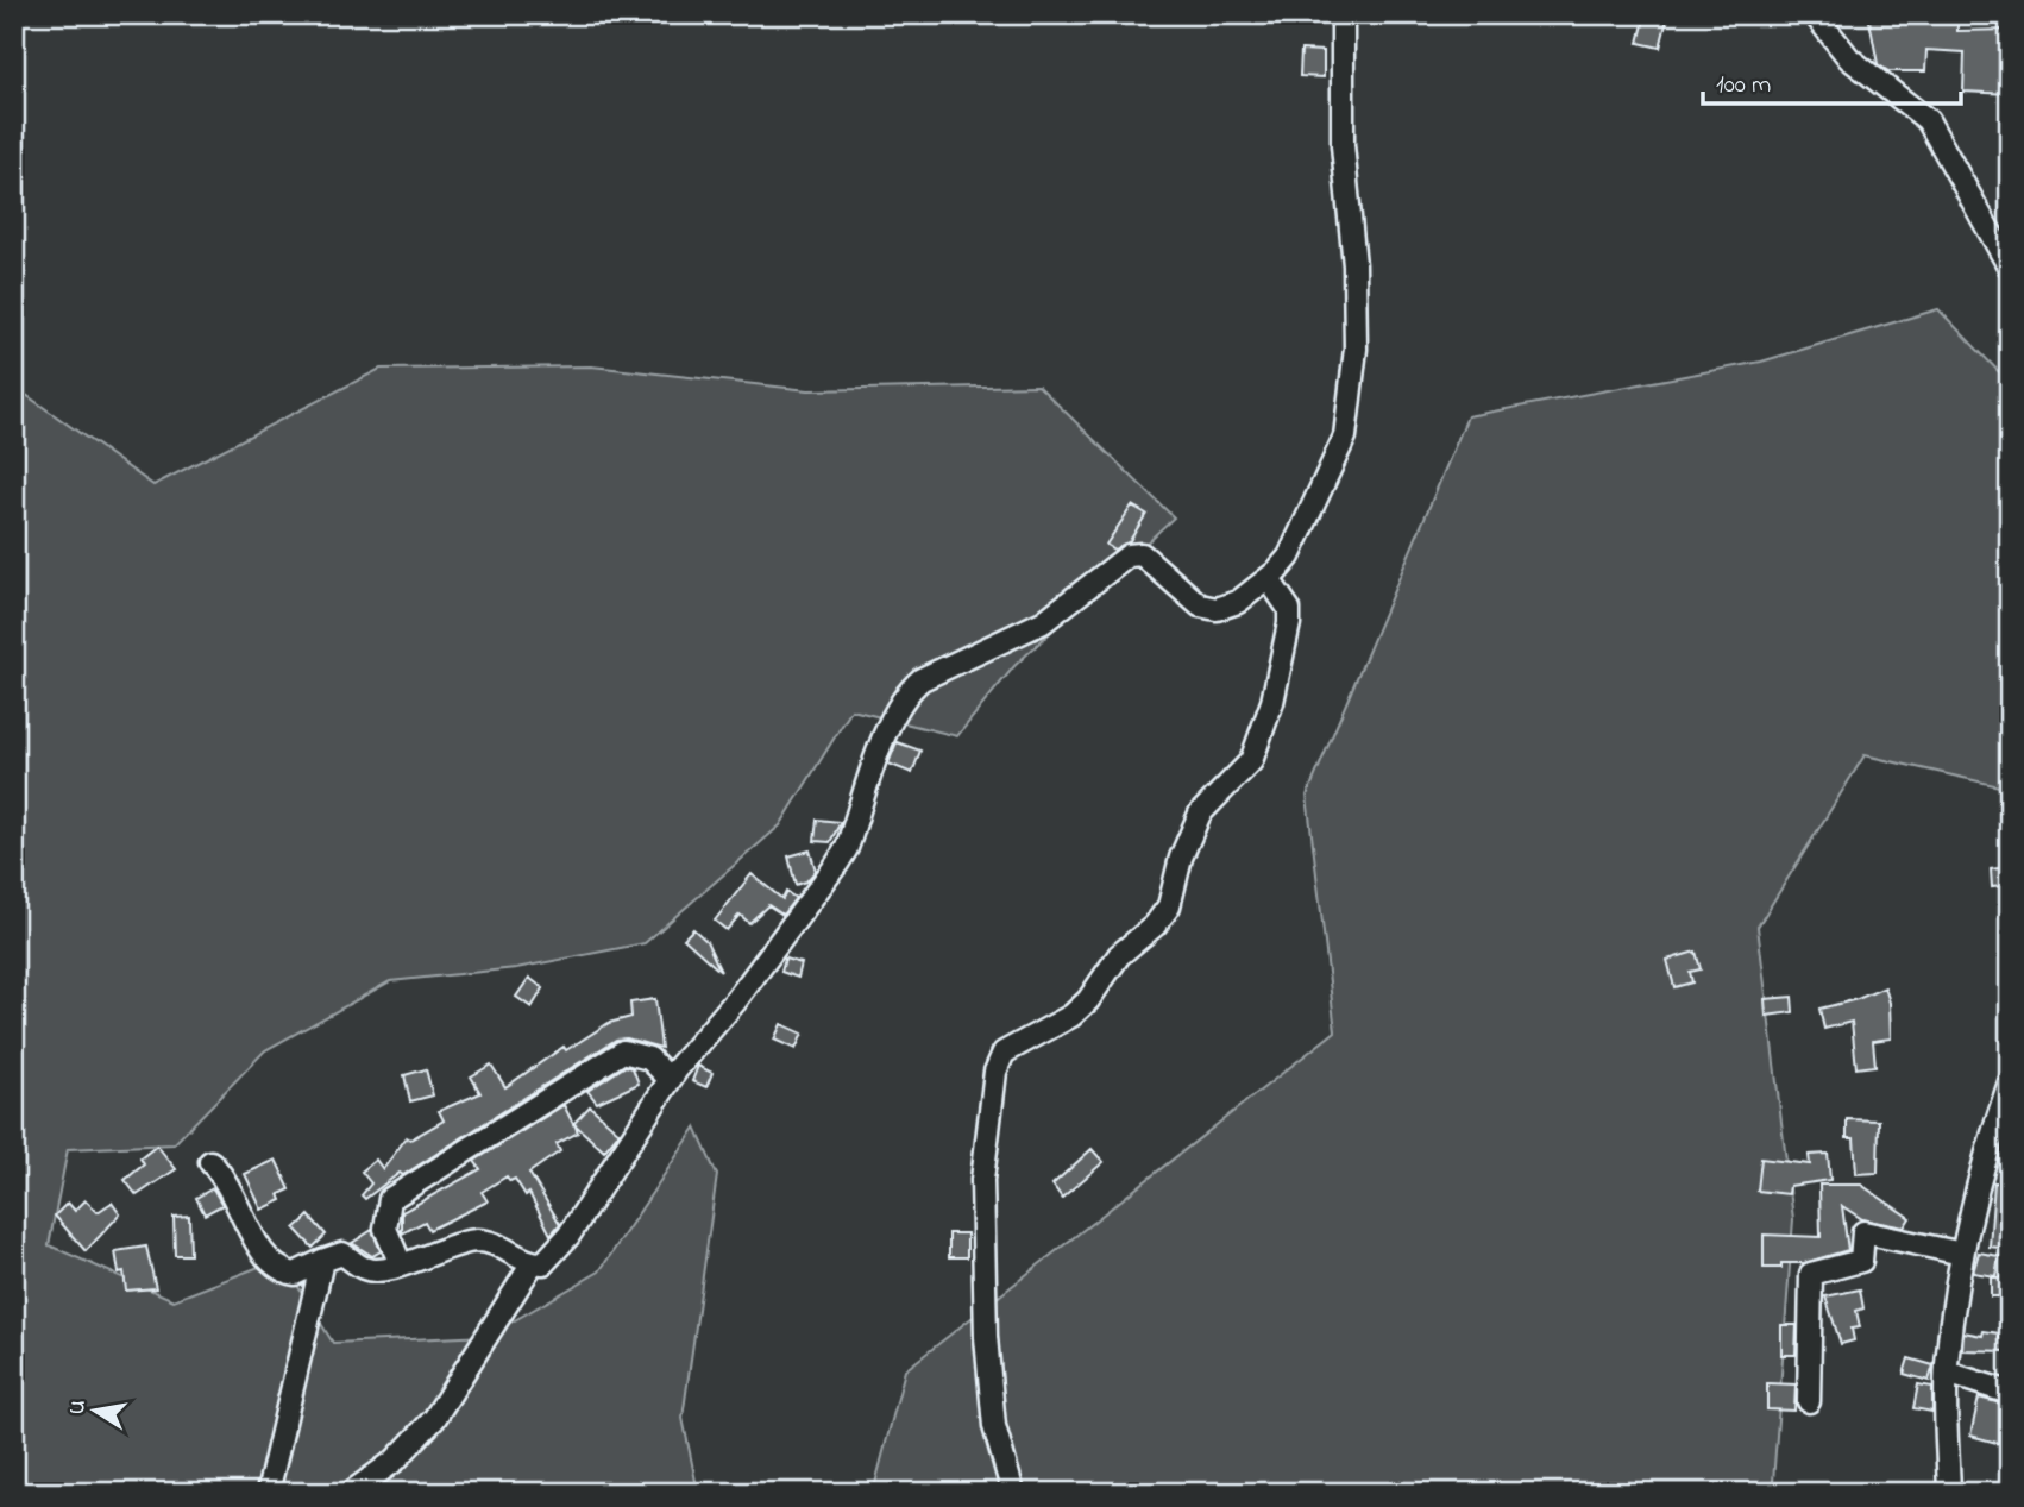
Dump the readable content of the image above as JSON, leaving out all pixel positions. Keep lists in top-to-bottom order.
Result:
{
  "scale_bar": "100 m",
  "north": "left"
}
